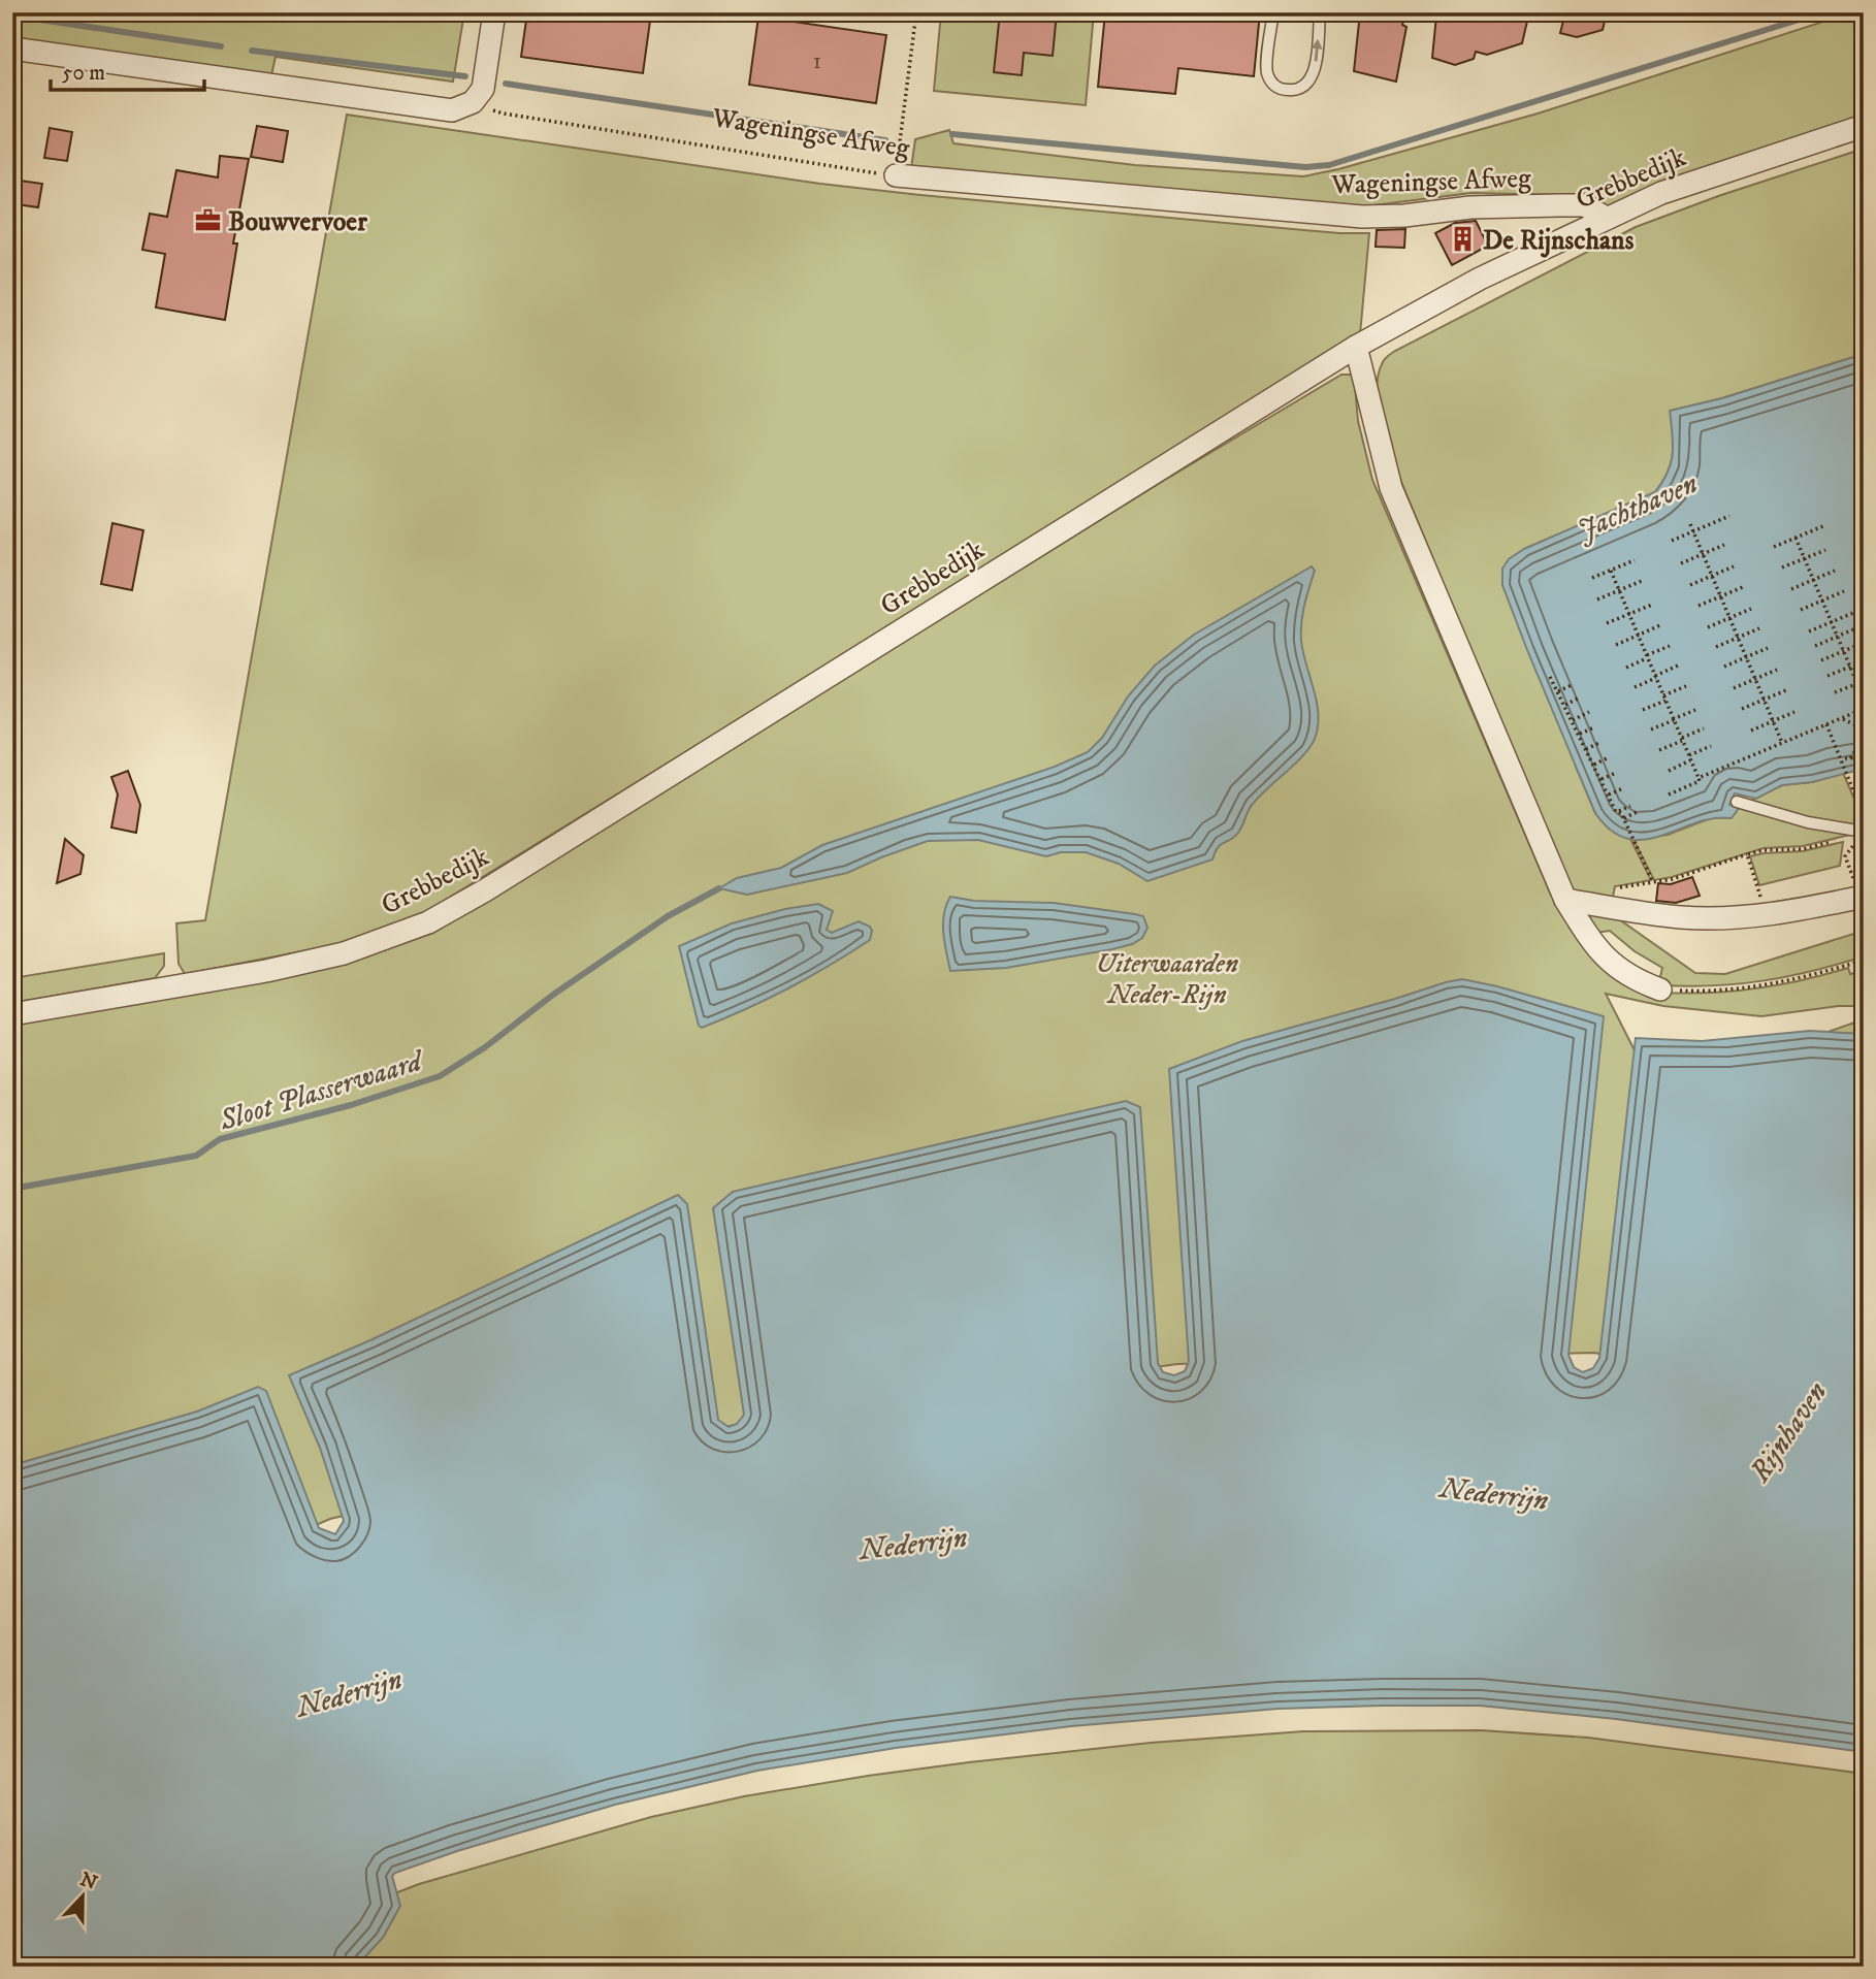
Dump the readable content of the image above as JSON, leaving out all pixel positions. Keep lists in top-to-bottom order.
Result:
{
  "streets": {
    "street": ["Wageningse Afweg", "Grebbedijk"]
  },
  "crossings": [
    ["Wageningse Afweg", "Grebbedijk"]
  ],
  "water": [
    "Jachthaven",
    "Sloot Plasserwaard",
    "Rijnhaven",
    "Nederrijn"
  ],
  "parks": ["Uiterwaarden Neder-Rijn"],
  "places": {
    "office": ["Bouwvervoer"],
    "building": ["De Rijnschans"]
  },
  "house_numbers": ["1"],
  "scale_bar": "50 m",
  "north": "top"
}
